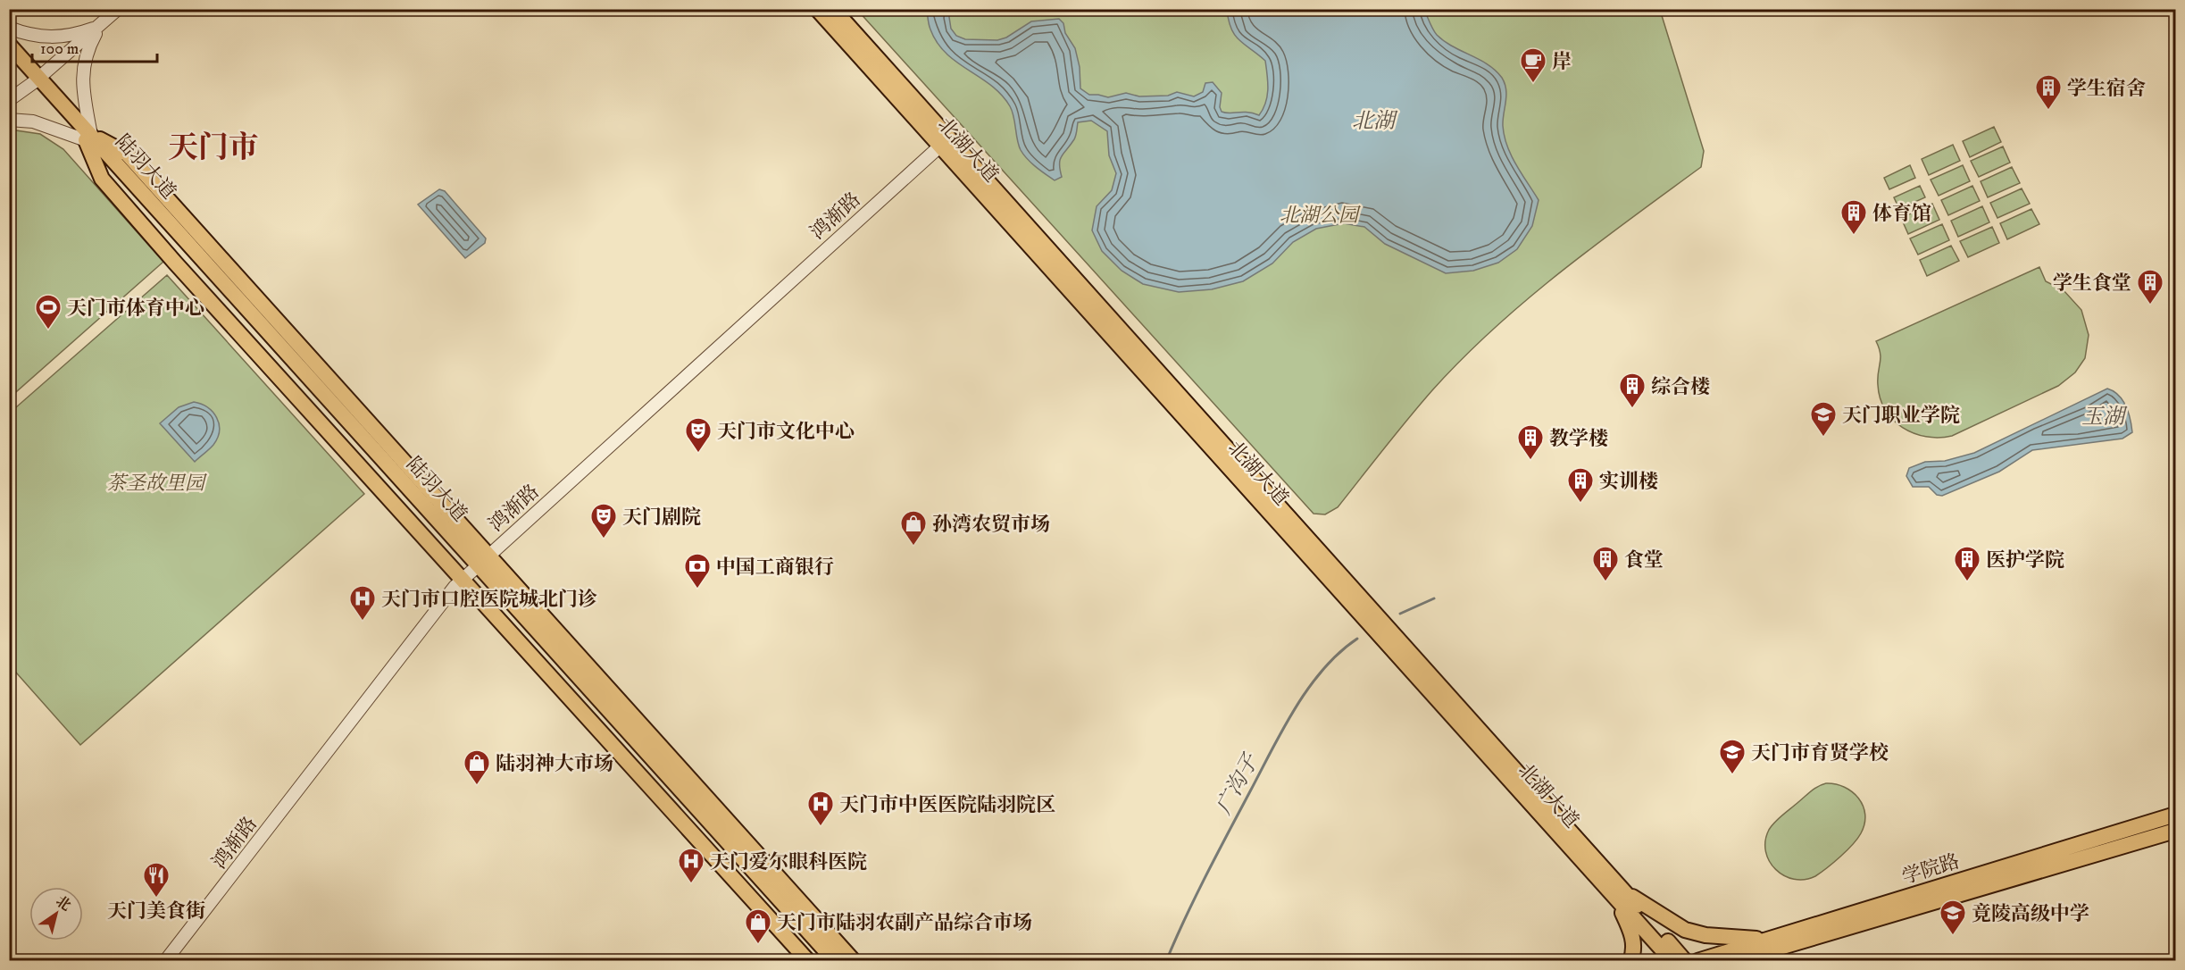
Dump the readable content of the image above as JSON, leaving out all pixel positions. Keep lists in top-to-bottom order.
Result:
{
  "streets": {
    "main road": ["北湖大道", "陆羽大道", "学院路"],
    "street": ["鸿渐路"]
  },
  "crossings": [
    ["北湖大道", "鸿渐路"],
    ["陆羽大道", "鸿渐路"]
  ],
  "districts": ["天门市"],
  "water": ["北湖", "玉湖", "广沟子"],
  "parks": ["北湖公园", "茶圣故里园"],
  "places": {
    "cafe": ["岸"],
    "building": [
      "学生宿舍",
      "体育馆",
      "学生食堂",
      "综合楼",
      "教学楼",
      "实训楼",
      "食堂",
      "医护学院"
    ],
    "sports": ["天门市体育中心"],
    "school or university": ["天门职业学院", "天门市育贤学校", "竟陵高级中学"],
    "theatre": ["天门市文化中心", "天门剧院"],
    "shop": ["孙湾农贸市场", "陆羽神大市场", "天门市陆羽农副产品综合市场"],
    "bank": ["中国工商银行"],
    "hospital": ["天门市口腔医院城北门诊", "天门市中医医院陆羽院区", "天门爱尔眼科医院"],
    "restaurant": ["天门美食街"]
  },
  "scale_bar": "100 m",
  "north": "top right"
}
